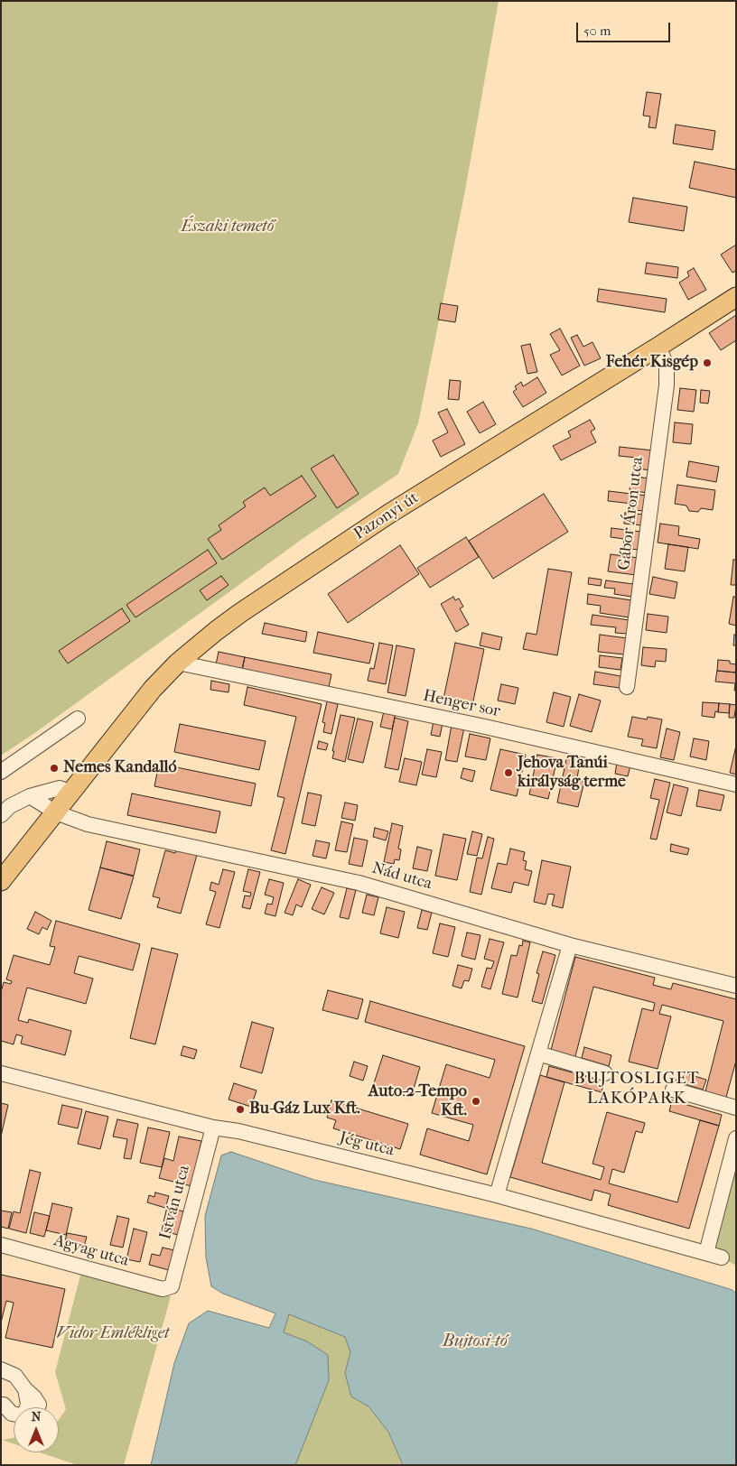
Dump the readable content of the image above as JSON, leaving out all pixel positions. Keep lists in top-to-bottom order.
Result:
{
  "streets": {
    "main road": ["Pazonyi út"],
    "street": [
      "Gábor Áron utca",
      "Henger sor",
      "Nád utca",
      "Jég utca",
      "István utca",
      "Agyag utca"
    ]
  },
  "crossings": [
    ["Gábor Áron utca", "Pazonyi út"],
    ["Pazonyi út", "Henger sor"],
    ["Pazonyi út", "Nád utca"],
    ["Jég utca", "István utca"],
    ["István utca", "Agyag utca"]
  ],
  "districts": ["BUJTOSLIGET LAKÓPARK"],
  "water": ["Bujtosi-tó"],
  "parks": ["Északi temető", "Vidor Emlékliget"],
  "places": [
    "Fehér Kisgép",
    "Nemes Kandalló",
    "Jehova Tanúi királyság terme",
    "Auto-2-Tempo Kft.",
    "Bu-Gáz Lux Kft."
  ],
  "scale_bar": "50 m",
  "north": "top"
}
